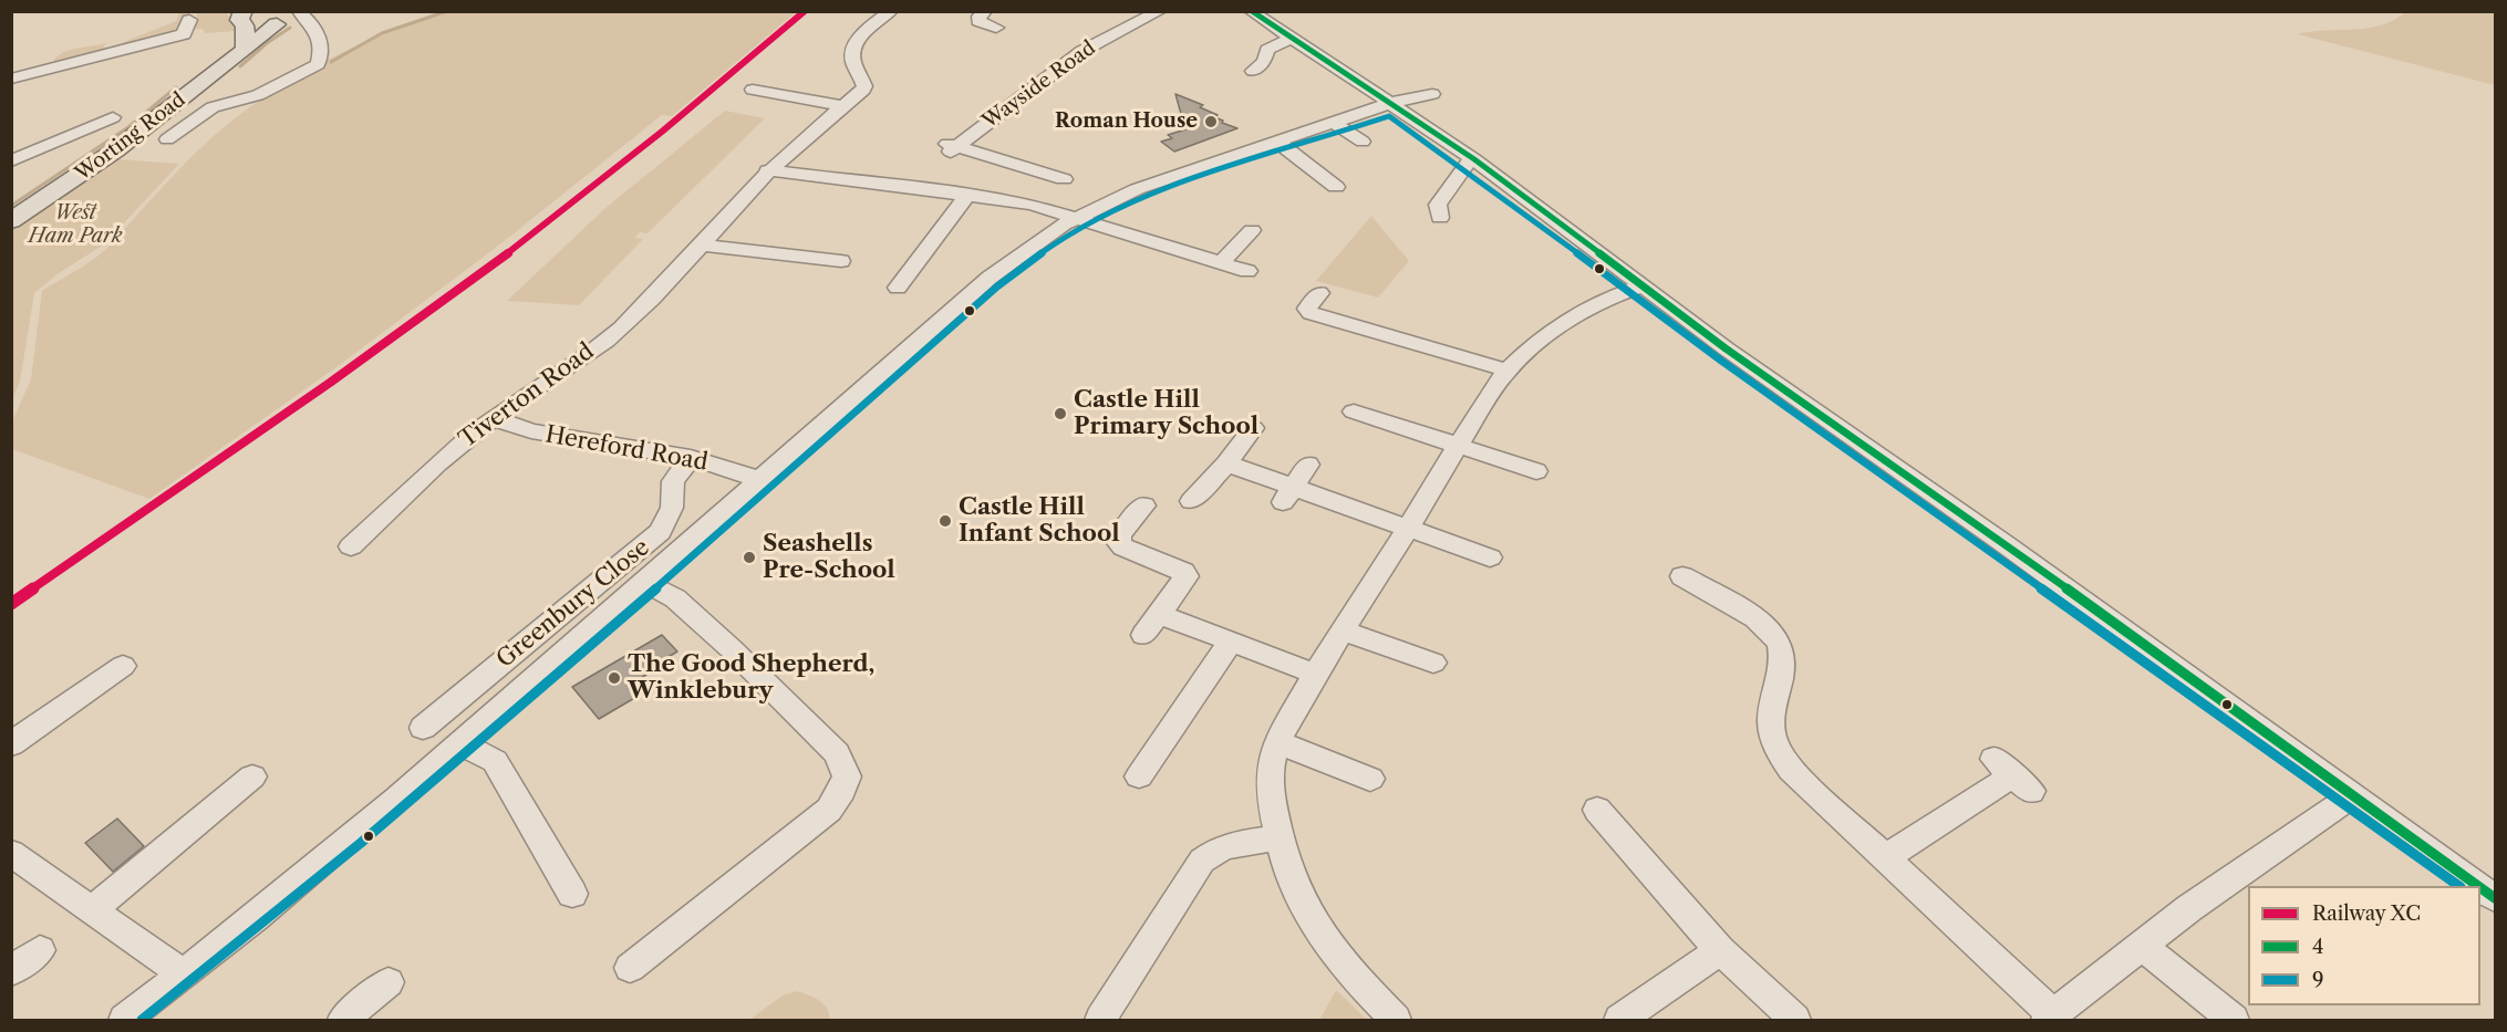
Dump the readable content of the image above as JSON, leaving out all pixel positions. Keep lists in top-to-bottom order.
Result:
{
  "streets": {
    "main road": ["Worting Road"],
    "street": [
      "Wayside Road",
      "Tiverton Road",
      "Hereford Road",
      "Greenbury Close"
    ]
  },
  "crossings": [
    ["Tiverton Road", "Hereford Road"],
    ["Hereford Road", "Greenbury Close"]
  ],
  "parks": ["West Ham Park"],
  "places": [
    "Roman House",
    "Castle Hill Primary School",
    "Castle Hill Infant School",
    "Seashells Pre-School",
    "The Good Shepherd, Winklebury"
  ],
  "lines": ["rail line XC", "transit line 4", "transit line 9"],
  "legend": ["Railway XC", "4", "9"]
}
